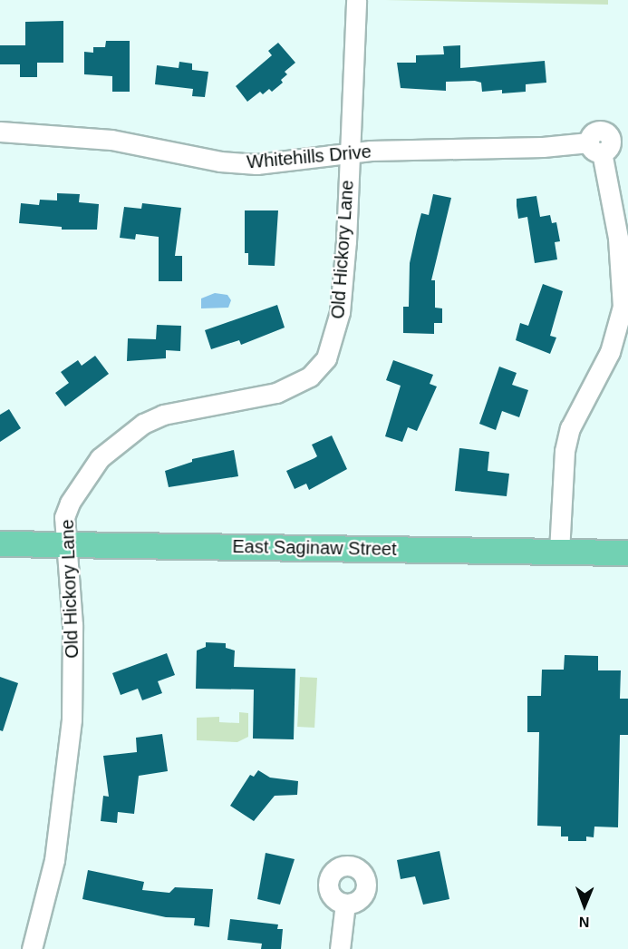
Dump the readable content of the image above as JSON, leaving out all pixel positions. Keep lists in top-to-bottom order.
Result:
{
  "streets": {
    "main road": ["East Saginaw Street"],
    "street": ["Whitehills Drive", "Old Hickory Lane"]
  },
  "crossings": [
    ["Whitehills Drive", "Old Hickory Lane"],
    ["Old Hickory Lane", "East Saginaw Street"]
  ],
  "north": "bottom"
}
